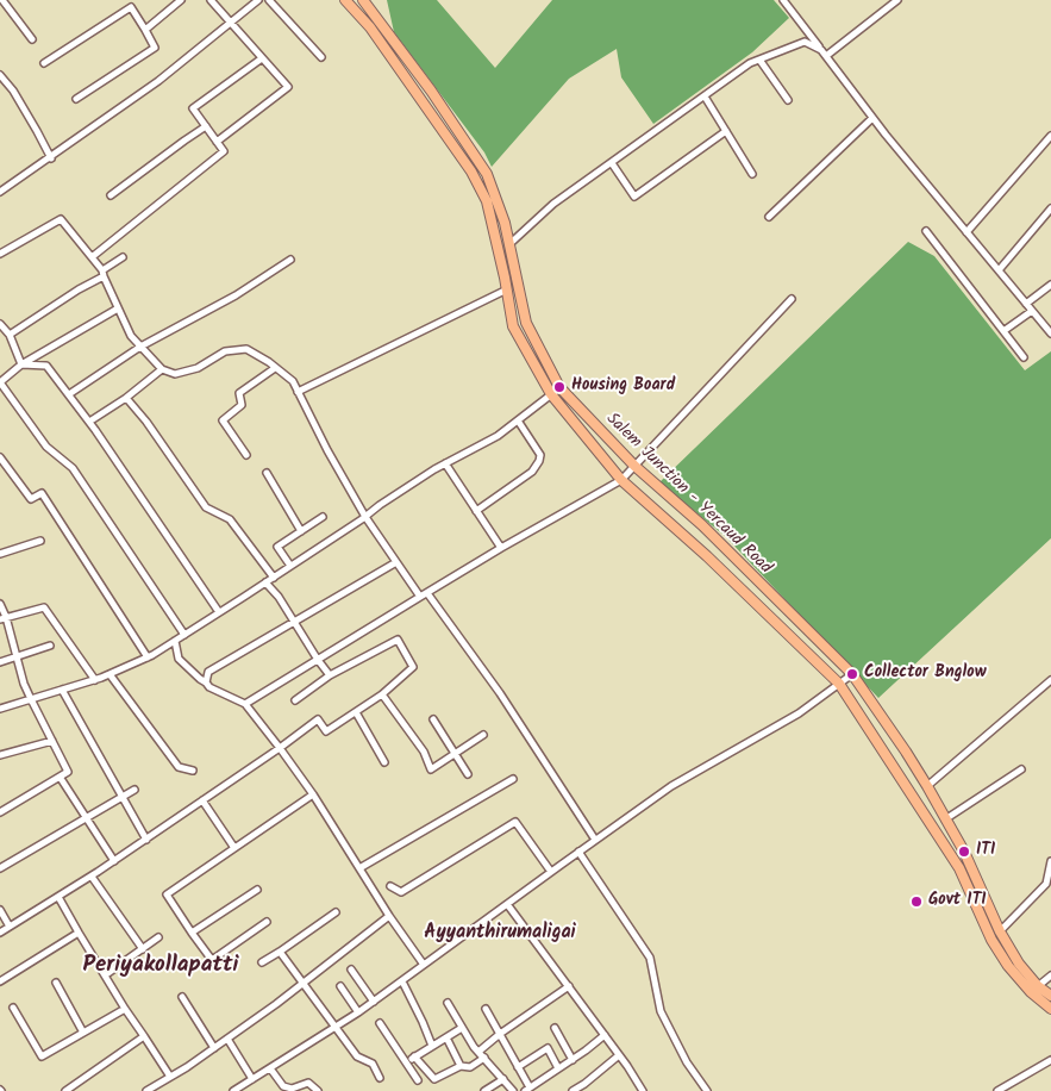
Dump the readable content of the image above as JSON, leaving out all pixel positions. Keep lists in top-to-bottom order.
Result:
{
  "streets": {
    "main road": ["Salem Junction - Yercaud Road"]
  },
  "districts": ["Ayyanthirumaligai", "Periyakollapatti"],
  "places": [
    "Housing Board",
    "Collector Bnglow",
    "ITI",
    "Govt ITI"
  ]
}
